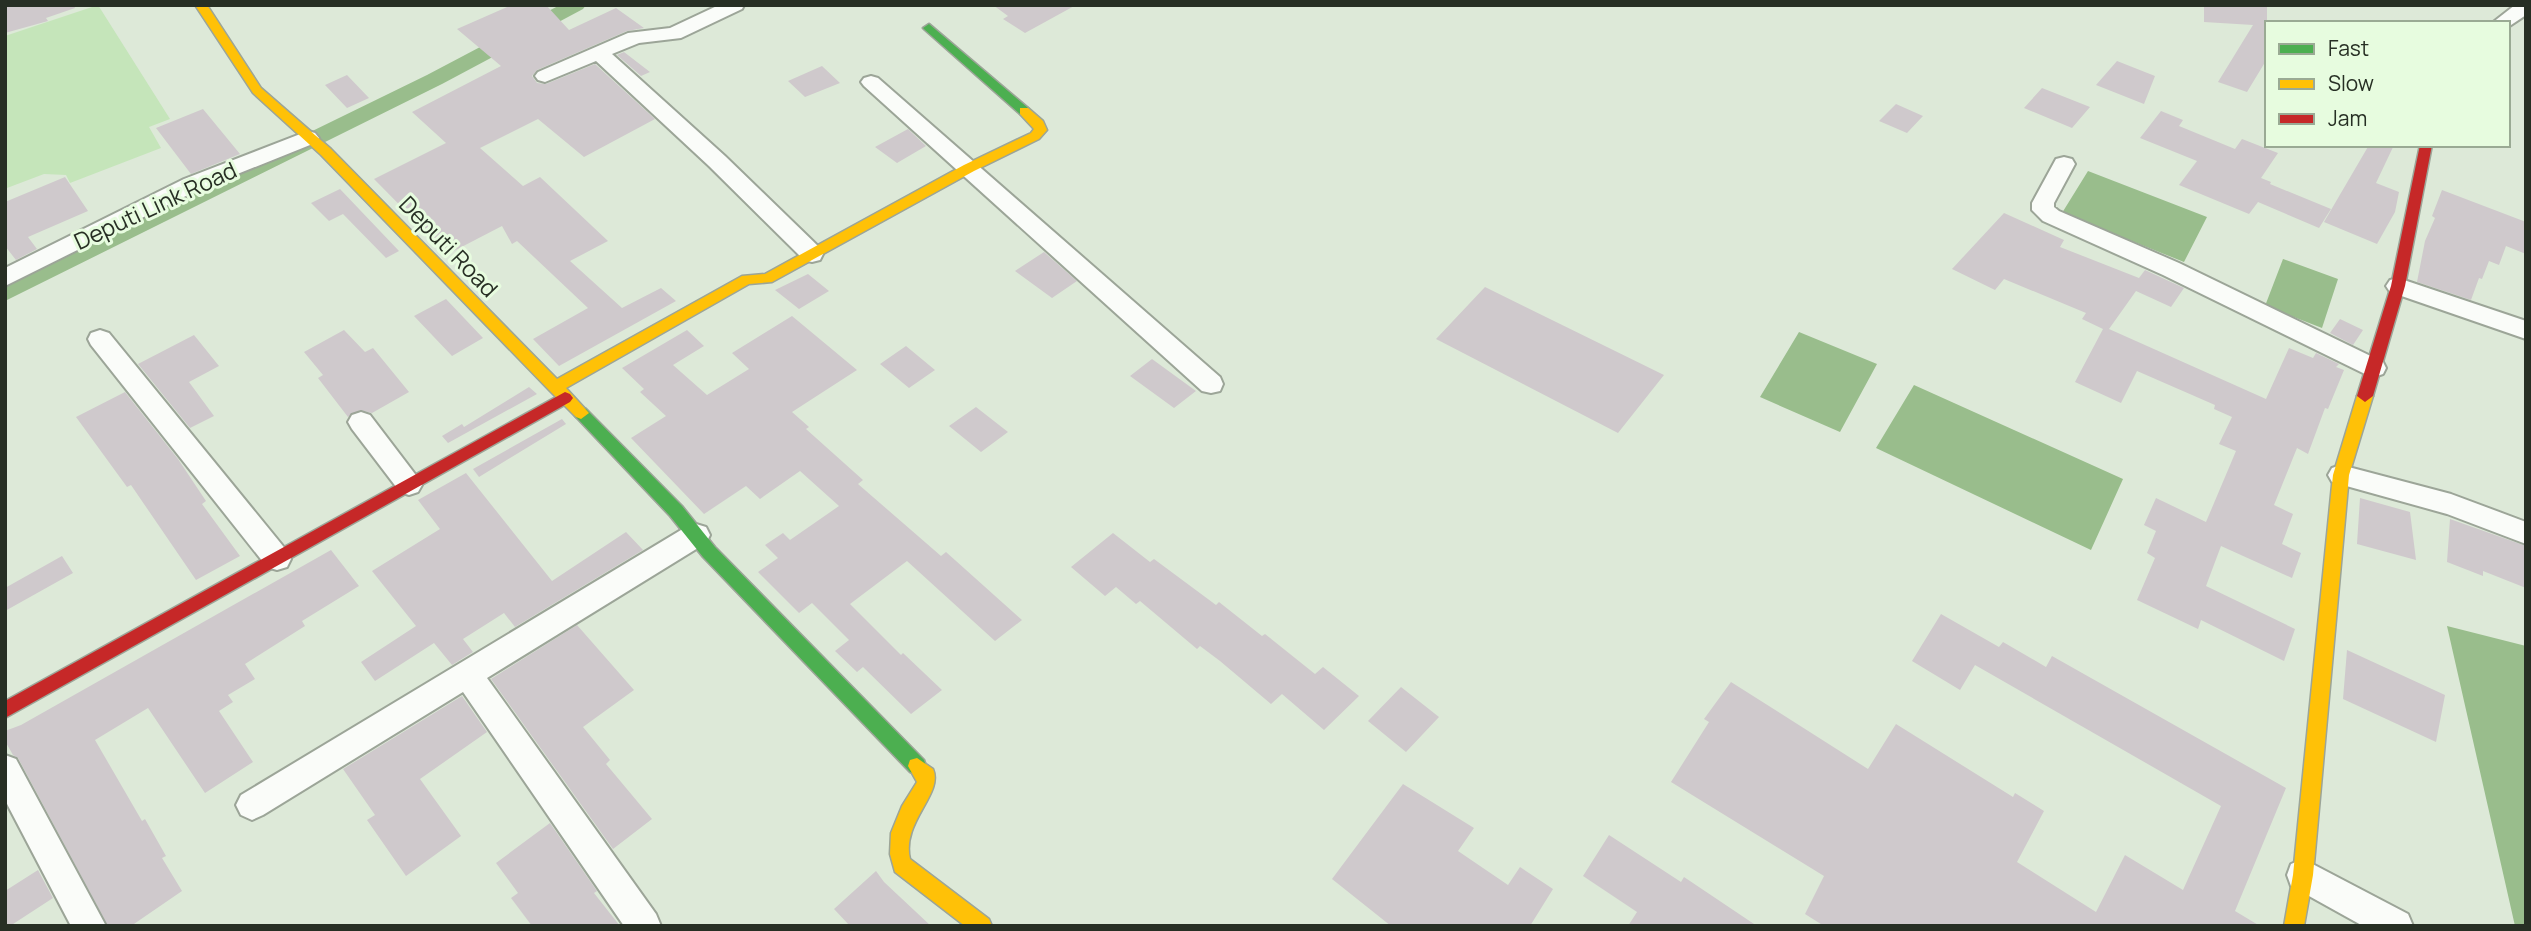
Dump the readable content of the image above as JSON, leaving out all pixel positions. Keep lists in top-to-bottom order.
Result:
{
  "streets": {
    "street": ["Deputi Link Road", "Deputi Road"]
  },
  "crossings": [
    ["Deputi Link Road", "Deputi Road"]
  ],
  "legend": ["Fast", "Slow", "Jam"]
}
